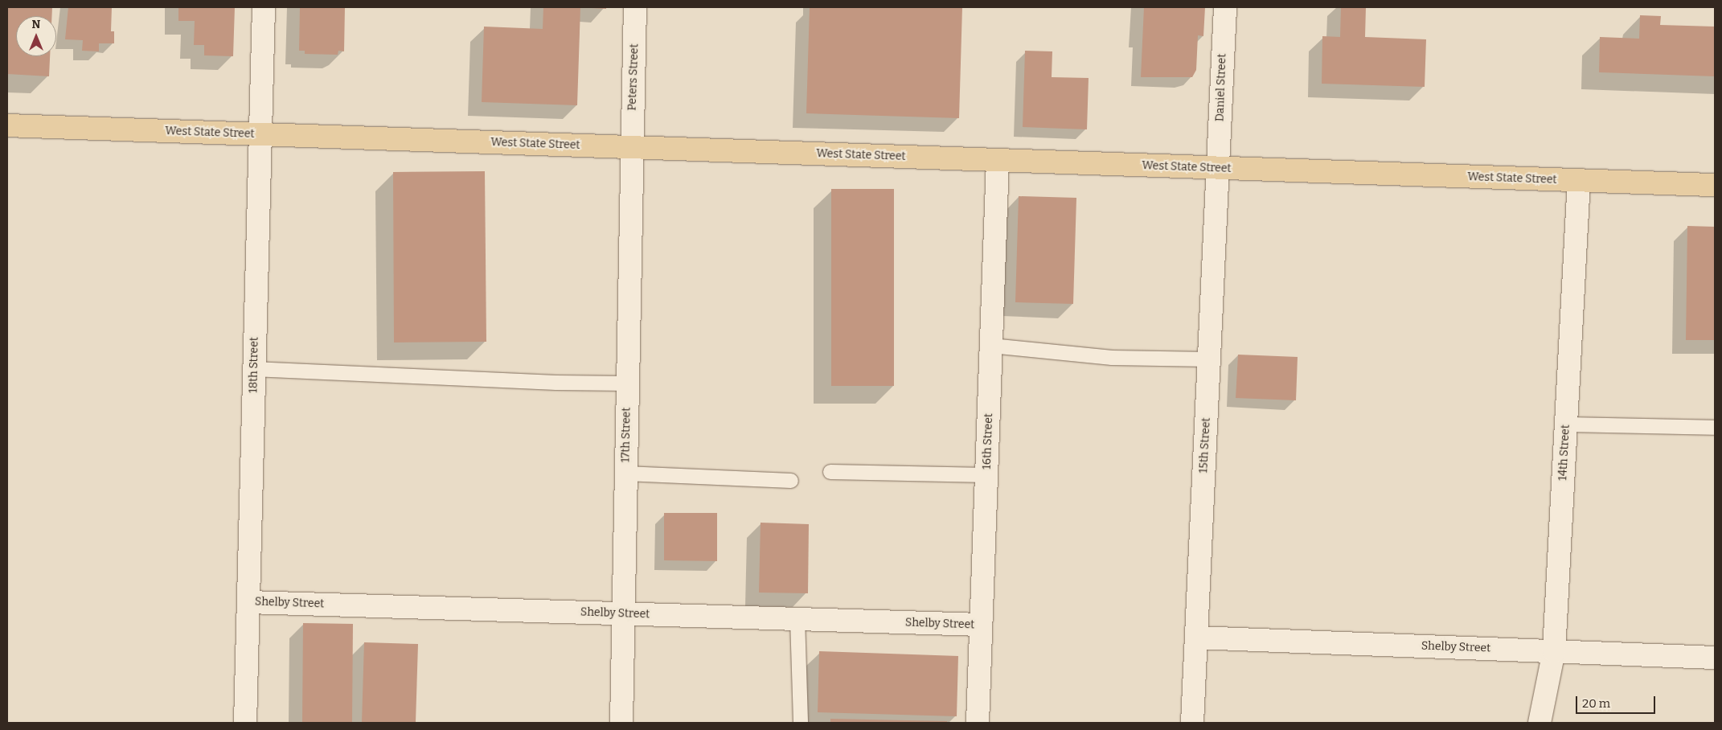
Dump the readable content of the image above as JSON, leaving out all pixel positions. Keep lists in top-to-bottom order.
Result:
{
  "streets": {
    "main road": ["West State Street"],
    "street": [
      "Peters Street",
      "Daniel Street",
      "18th Street",
      "17th Street",
      "16th Street",
      "15th Street",
      "14th Street",
      "Shelby Street"
    ]
  },
  "crossings": [
    ["Peters Street", "West State Street"],
    ["Peters Street", "17th Street"],
    ["Daniel Street", "West State Street"],
    ["Daniel Street", "15th Street"],
    ["West State Street", "18th Street"],
    ["West State Street", "17th Street"],
    ["West State Street", "16th Street"],
    ["West State Street", "15th Street"],
    ["West State Street", "14th Street"],
    ["18th Street", "Shelby Street"],
    ["17th Street", "Shelby Street"],
    ["16th Street", "Shelby Street"],
    ["15th Street", "Shelby Street"],
    ["14th Street", "Shelby Street"]
  ],
  "scale_bar": "20 m",
  "north": "top"
}
